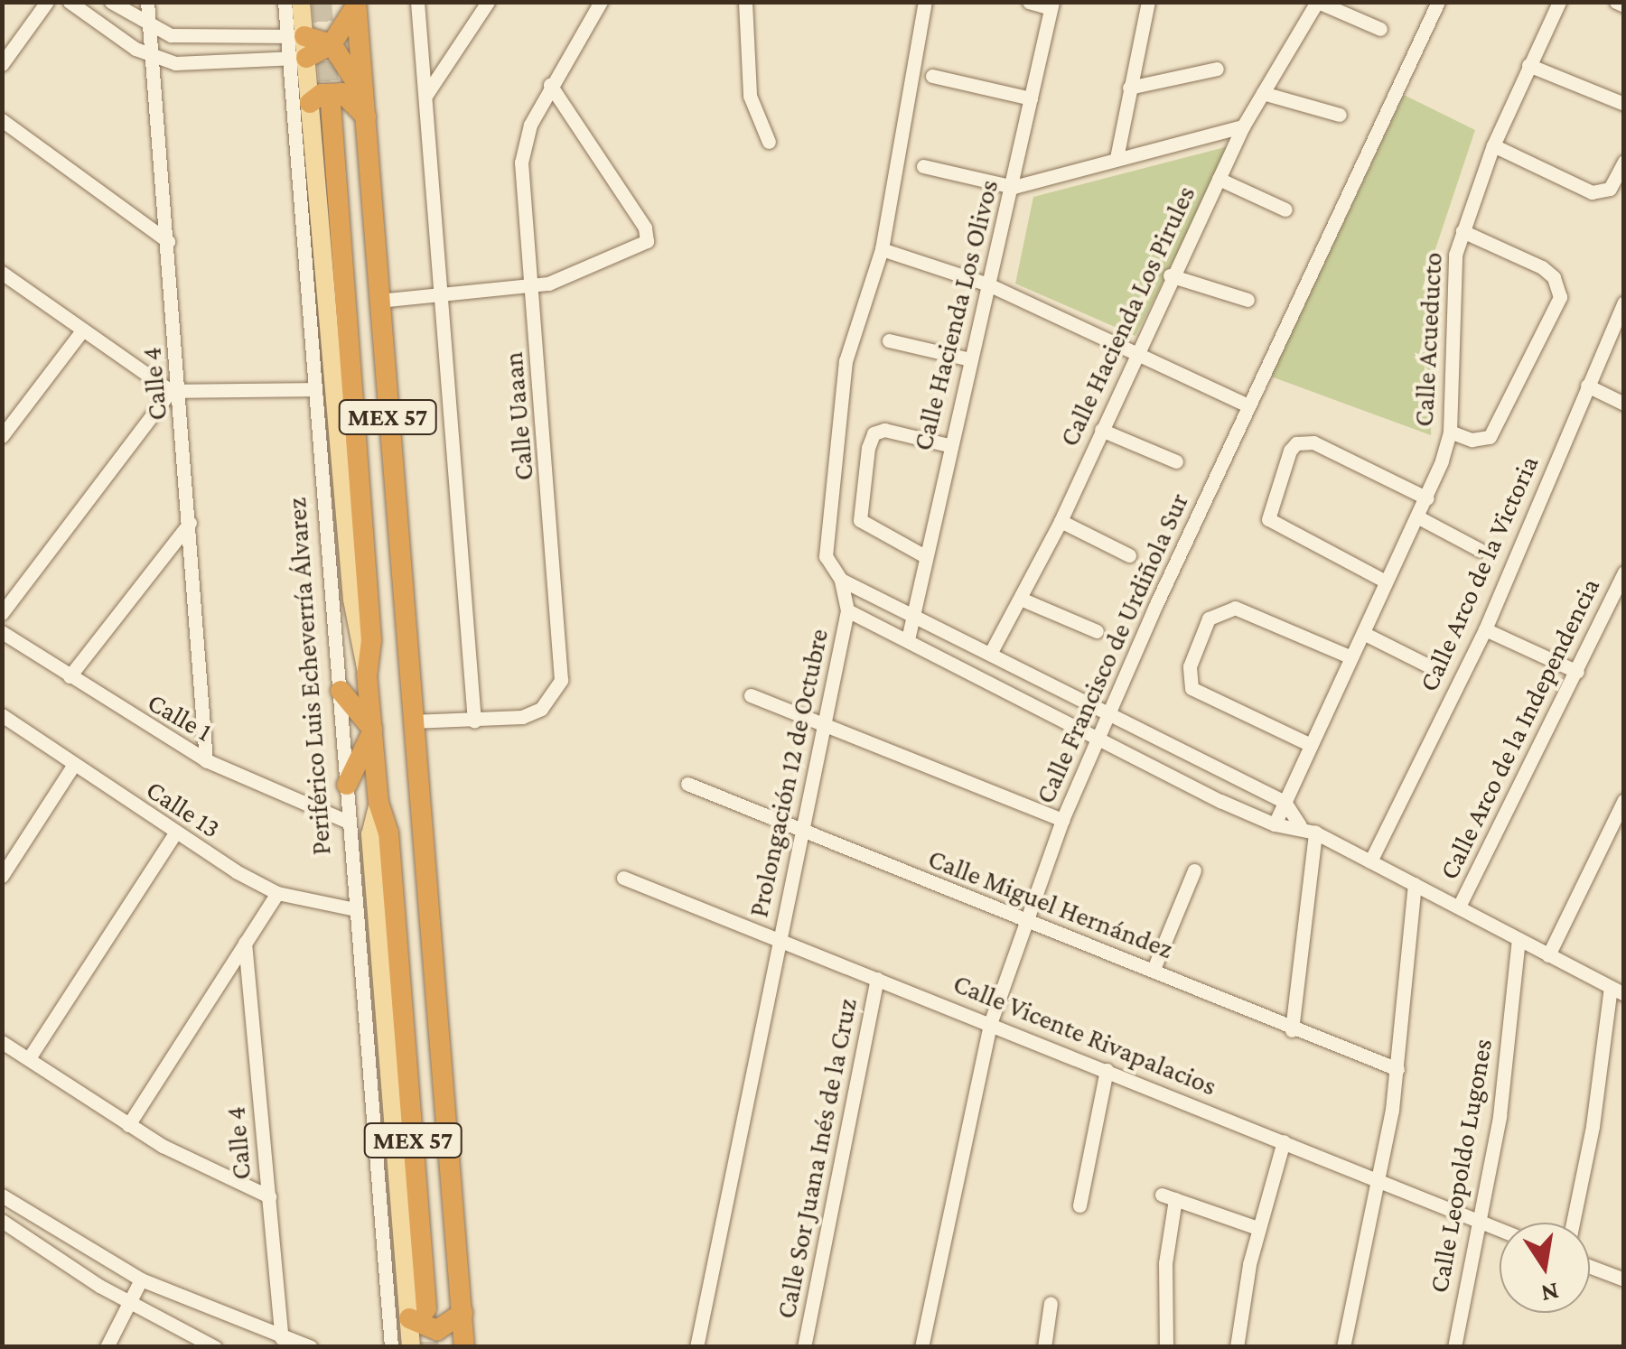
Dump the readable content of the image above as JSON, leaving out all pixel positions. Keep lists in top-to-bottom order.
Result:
{
  "streets": {
    "highway": ["MEX 57", "Periférico Luis Echeverría Álvarez"],
    "street": [
      "Calle Hacienda Los Olivos",
      "Calle Hacienda Los Pirules",
      "Calle Acueducto",
      "Calle 4",
      "Calle Uaaan",
      "Calle Arco de la Victoria",
      "Calle Francisco de Urdiñola Sur",
      "Calle 1",
      "Calle Arco de la Independencia",
      "Prolongación 12 de Octubre",
      "Calle 13",
      "Calle Miguel Hernández",
      "Calle Vicente Rivapalacios",
      "Calle Sor Juana Inés de la Cruz",
      "Calle Leopoldo Lugones"
    ]
  },
  "crossings": [
    ["Calle 4", "Calle 1"],
    ["Calle Uaaan", "MEX 57"],
    ["Calle Francisco de Urdiñola Sur", "Calle Miguel Hernández"],
    ["Calle Francisco de Urdiñola Sur", "Calle Vicente Rivapalacios"],
    ["Periférico Luis Echeverría Álvarez", "Calle 1"],
    ["Periférico Luis Echeverría Álvarez", "Calle 13"],
    ["Prolongación 12 de Octubre", "Calle Miguel Hernández"],
    ["Prolongación 12 de Octubre", "Calle Vicente Rivapalacios"],
    ["Calle Vicente Rivapalacios", "Calle Sor Juana Inés de la Cruz"],
    ["Calle Vicente Rivapalacios", "Calle Leopoldo Lugones"]
  ],
  "north": "bottom"
}
